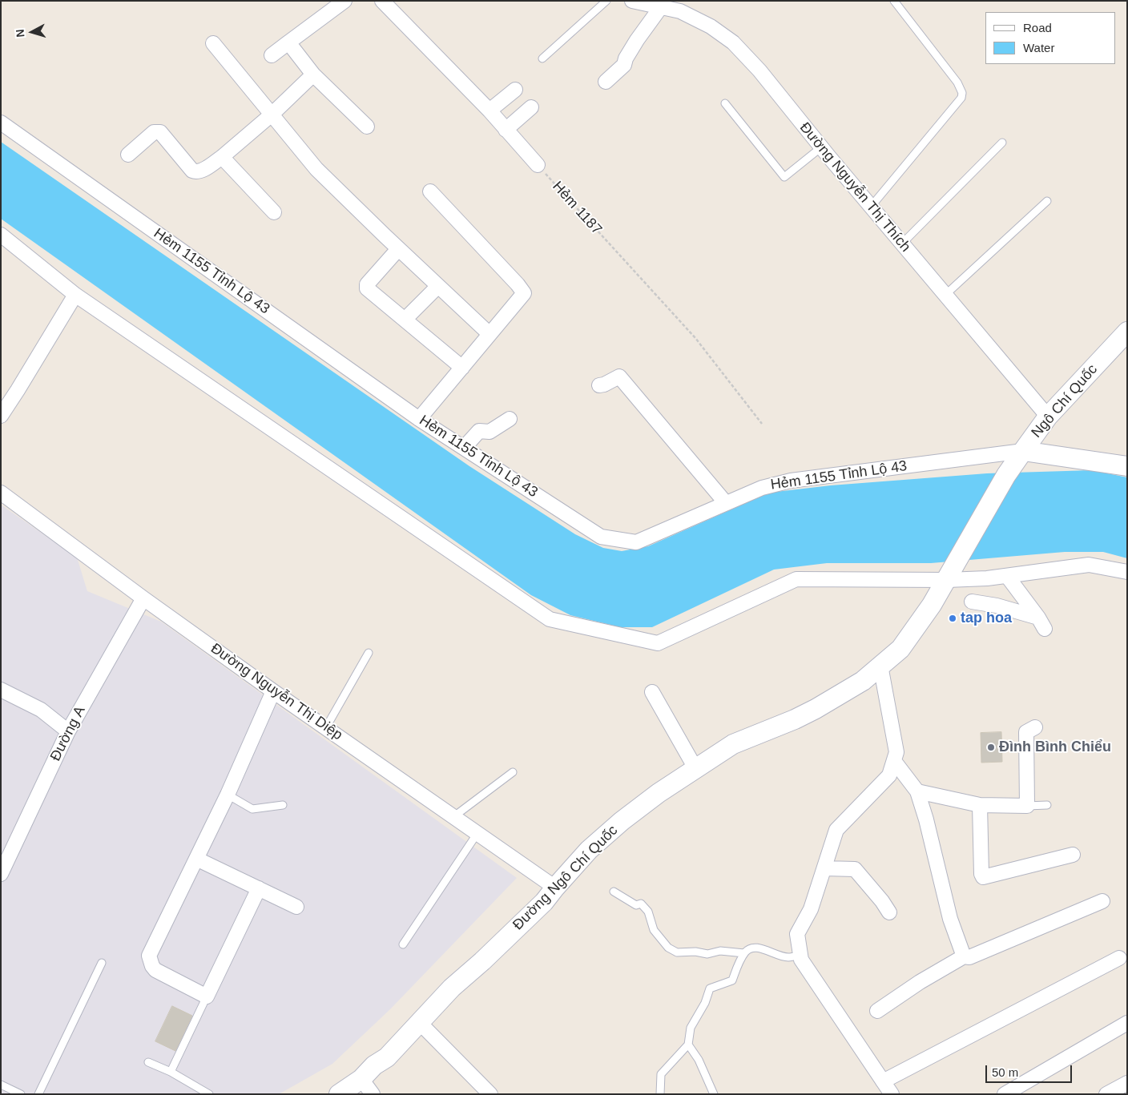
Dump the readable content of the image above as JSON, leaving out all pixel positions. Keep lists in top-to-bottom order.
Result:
{
  "streets": {
    "main road": ["Ngô Chí Quốc", "Đường Ngô Chí Quốc"],
    "street": [
      "Đường Nguyễn Thị Thích",
      "Hẻm 1155 Tỉnh Lộ 43",
      "Đường Nguyễn Thị Diệp",
      "Đường A"
    ],
    "path": ["Hẻm 1187"]
  },
  "crossings": [
    ["Đường Nguyễn Thị Thích", "Ngô Chí Quốc"],
    ["Hẻm 1155 Tỉnh Lộ 43", "Ngô Chí Quốc"],
    ["Ngô Chí Quốc", "Đường Ngô Chí Quốc"],
    ["Đường Nguyễn Thị Diệp", "Đường A"],
    ["Đường Nguyễn Thị Diệp", "Đường Ngô Chí Quốc"]
  ],
  "places": ["tap hoa", "Đình Bình Chiểu"],
  "legend": ["Road", "Water"],
  "scale_bar": "50 m",
  "north": "left"
}
